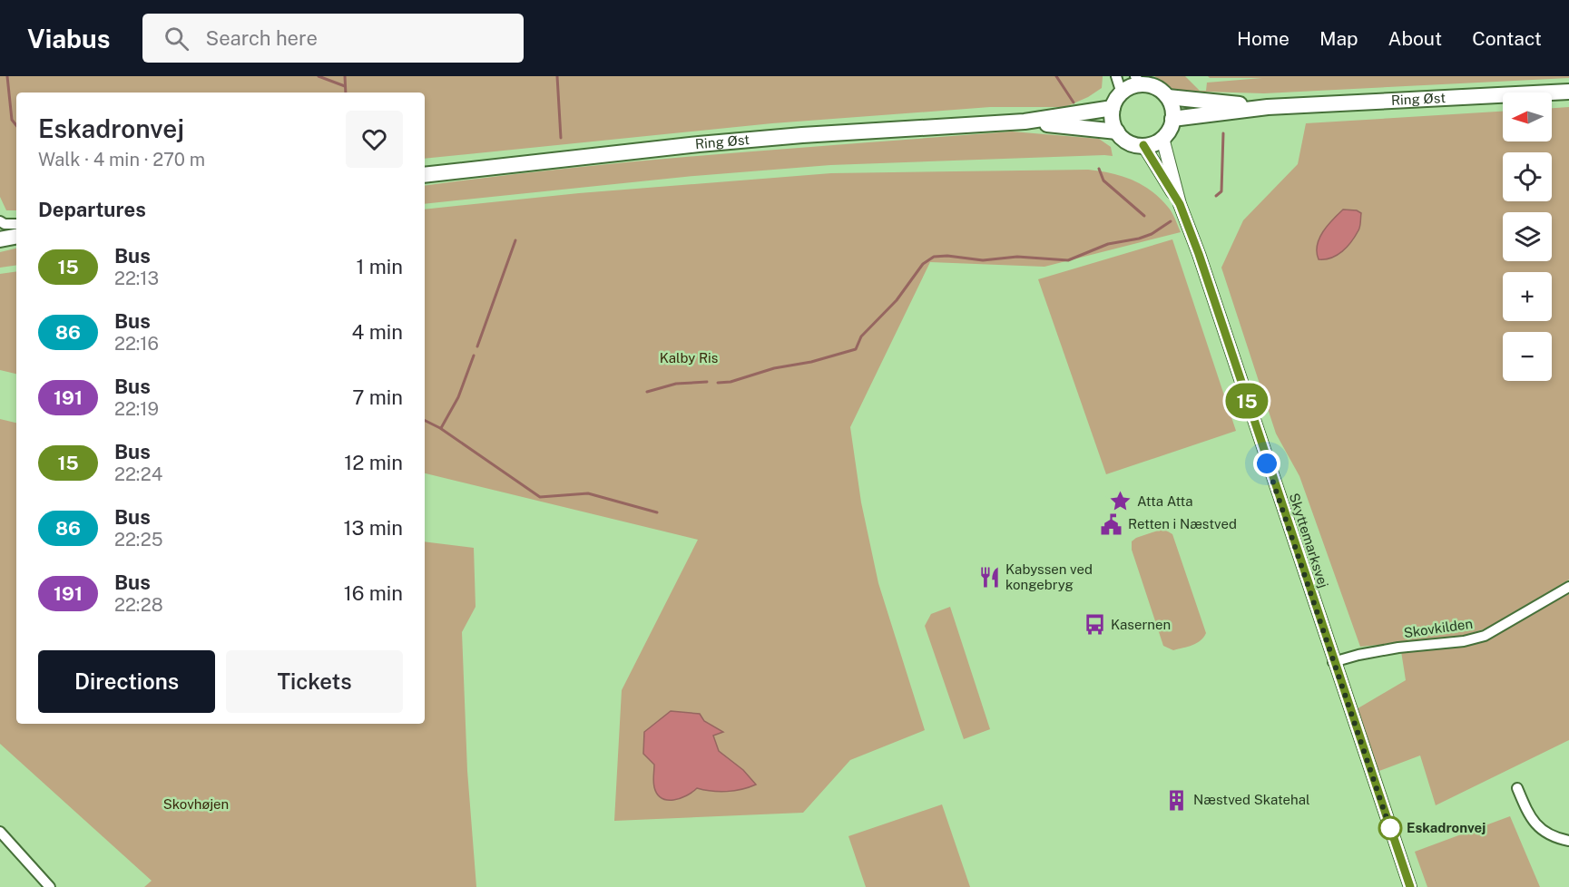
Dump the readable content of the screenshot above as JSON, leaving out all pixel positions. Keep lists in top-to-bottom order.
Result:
{
  "streets": {
    "main road": ["Ring Øst"],
    "street": ["Skyttemarksvej", "Skovkilden"]
  },
  "crossings": [
    ["Ring Øst", "Skyttemarksvej"],
    ["Skyttemarksvej", "Skovkilden"]
  ],
  "parks": ["Kalby Ris", "Skovhøjen"],
  "places": {
    "place": ["Atta Atta"],
    "public building": ["Retten i Næstved"],
    "restaurant": ["Kabyssen ved kongebryg"],
    "bus stop": ["Kasernen"],
    "building": ["Næstved Skatehal"],
    "other": ["Eskadronvej"]
  },
  "lines": ["bus line 15"],
  "north": "left",
  "page": {
    "header": "Viabus",
    "search": "Search here",
    "nav": [
      "Home",
      "Map",
      "About",
      "Contact"
    ],
    "on_map": "15",
    "map_buttons": ["+", "−"],
    "heading": [
      ["Eskadronvej", "Walk · 4 min · 270 m"],
      "Departures"
    ],
    "list": [
      {
        "mark": "15",
        "name": "Bus",
        "note": "22:13",
        "value": "1 min"
      },
      {
        "mark": "86",
        "name": "Bus",
        "note": "22:16",
        "value": "4 min"
      },
      {
        "mark": "191",
        "name": "Bus",
        "note": "22:19",
        "value": "7 min"
      },
      {
        "mark": "15",
        "name": "Bus",
        "note": "22:24",
        "value": "12 min"
      },
      {
        "mark": "86",
        "name": "Bus",
        "note": "22:25",
        "value": "13 min"
      },
      {
        "mark": "191",
        "name": "Bus",
        "note": "22:28",
        "value": "16 min"
      }
    ],
    "buttons": ["Directions", "Tickets"]
  }
}
